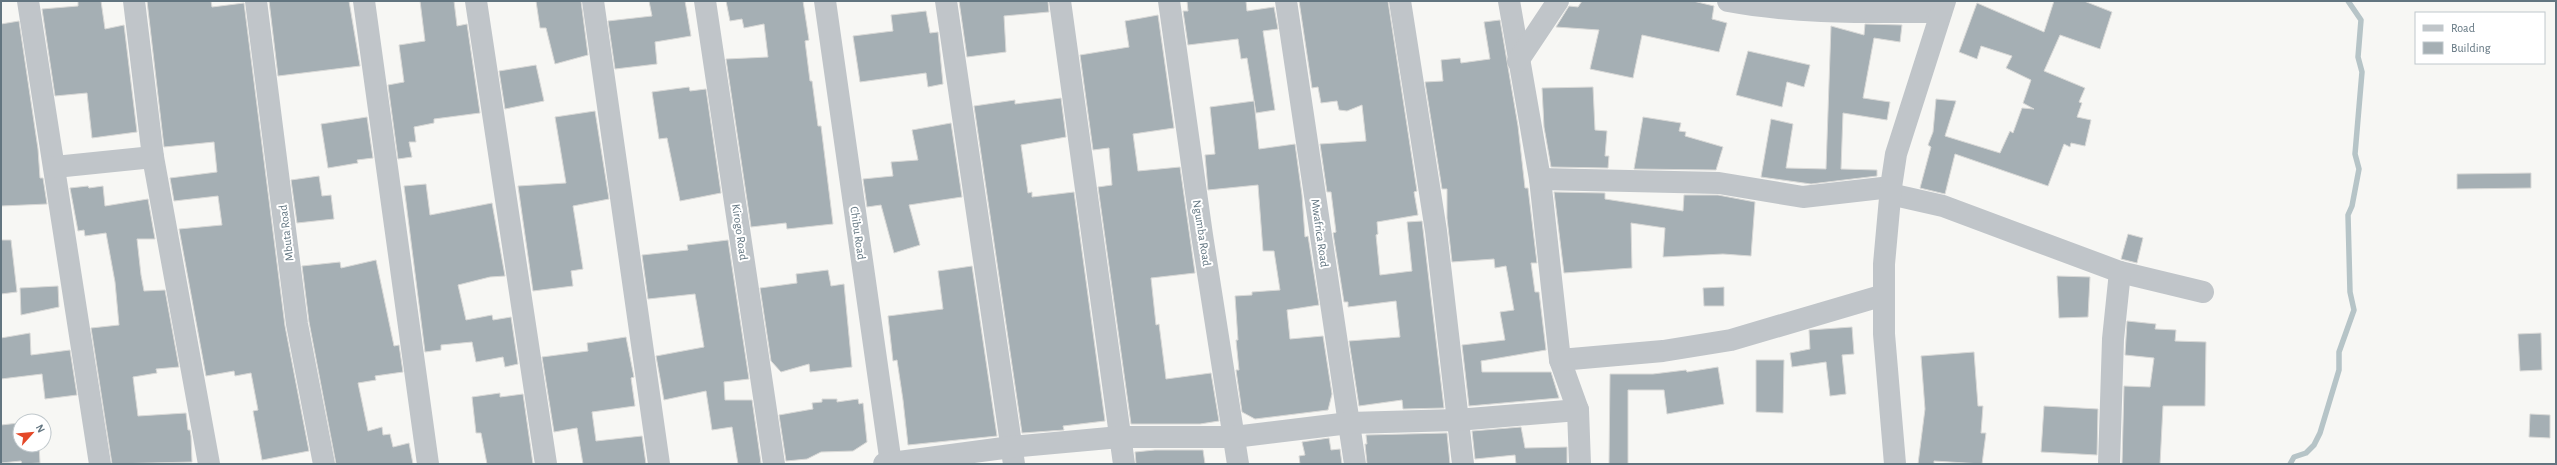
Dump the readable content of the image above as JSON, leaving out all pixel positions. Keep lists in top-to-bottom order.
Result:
{
  "streets": {
    "street": [
      "Kirogo Road",
      "Mbuta Road",
      "Chibu Road",
      "Ngumba Road",
      "Mwafrica Road"
    ]
  },
  "legend": ["Road", "Building"],
  "north": "top right"
}
